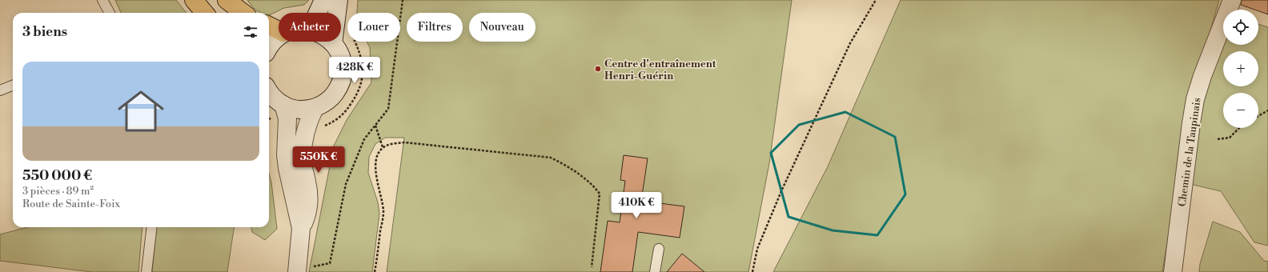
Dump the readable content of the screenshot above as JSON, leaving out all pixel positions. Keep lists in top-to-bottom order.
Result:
{
  "streets": {
    "street": ["Chemin de la Taupinais"]
  },
  "places": ["Centre d'entraînement Henri-Guérin"],
  "page": {
    "map_buttons": ["+", "−"],
    "chip": [
      "Acheter",
      "Louer",
      "Filtres",
      "Nouveau"
    ],
    "heading": "3 biens",
    "list": [
      {
        "name": "550 000 €",
        "note": "3 pièces · 89 m² · Route de Sainte-Foix"
      }
    ],
    "price": ["428K €", "550K €", "410K €"]
  }
}
